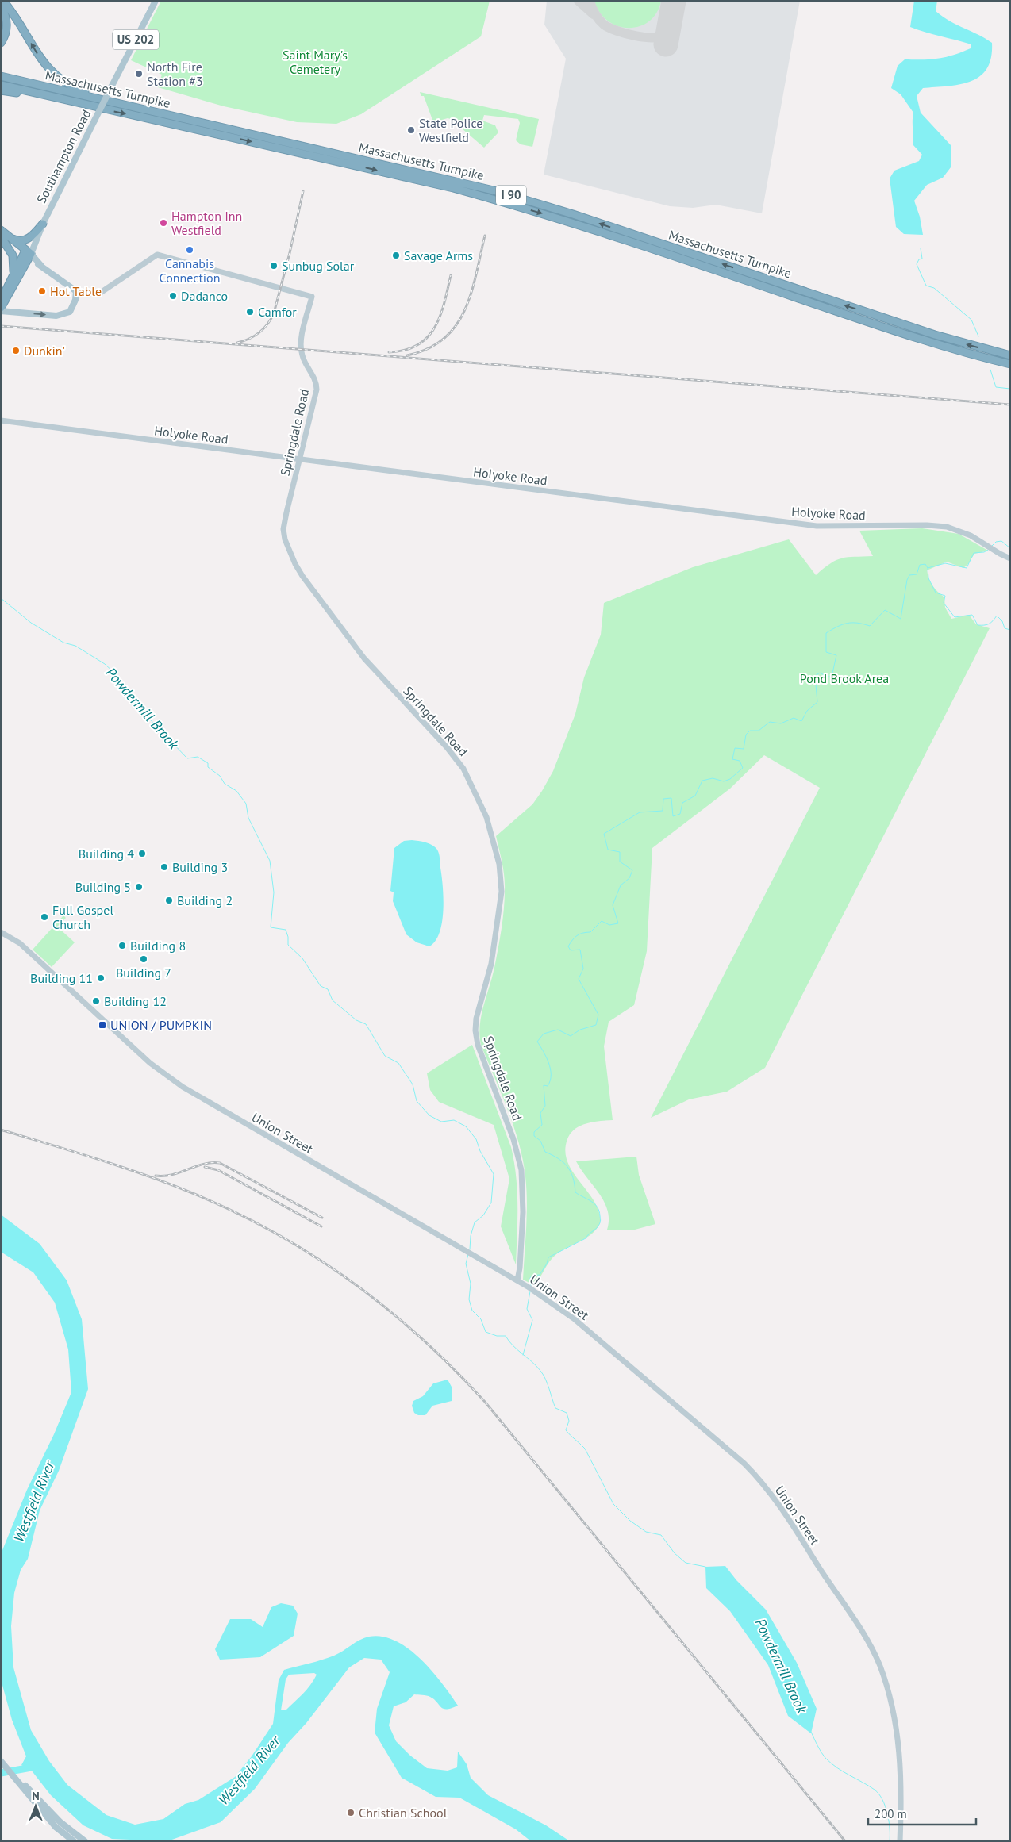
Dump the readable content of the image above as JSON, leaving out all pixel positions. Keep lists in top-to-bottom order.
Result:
{
  "streets": {
    "highway": [
      "US 202",
      "Massachusetts Turnpike",
      "Southampton Road",
      "I 90"
    ],
    "street": ["Springdale Road", "Holyoke Road", "Union Street"]
  },
  "crossings": [
    ["Springdale Road", "Holyoke Road"],
    ["Springdale Road", "Union Street"]
  ],
  "water": ["Powdermill Brook", "Westfield River"],
  "parks": ["Saint Mary's Cemetery", "Pond Brook Area"],
  "places": {
    "other": [
      "North Fire Station #3",
      "State Police Westfield",
      "Hampton Inn Westfield",
      "Cannabis Connection",
      "Savage Arms",
      "Sunbug Solar",
      "Hot Table",
      "Dadanco",
      "Camfor",
      "Dunkin'",
      "Building 4",
      "Building 3",
      "Building 5",
      "Building 2",
      "Full Gospel Church",
      "Building 8",
      "Building 7",
      "Building 11",
      "Building 12",
      "Christian School"
    ],
    "transit": ["UNION / PUMPKIN"]
  },
  "scale_bar": "200 m",
  "north": "top"
}
